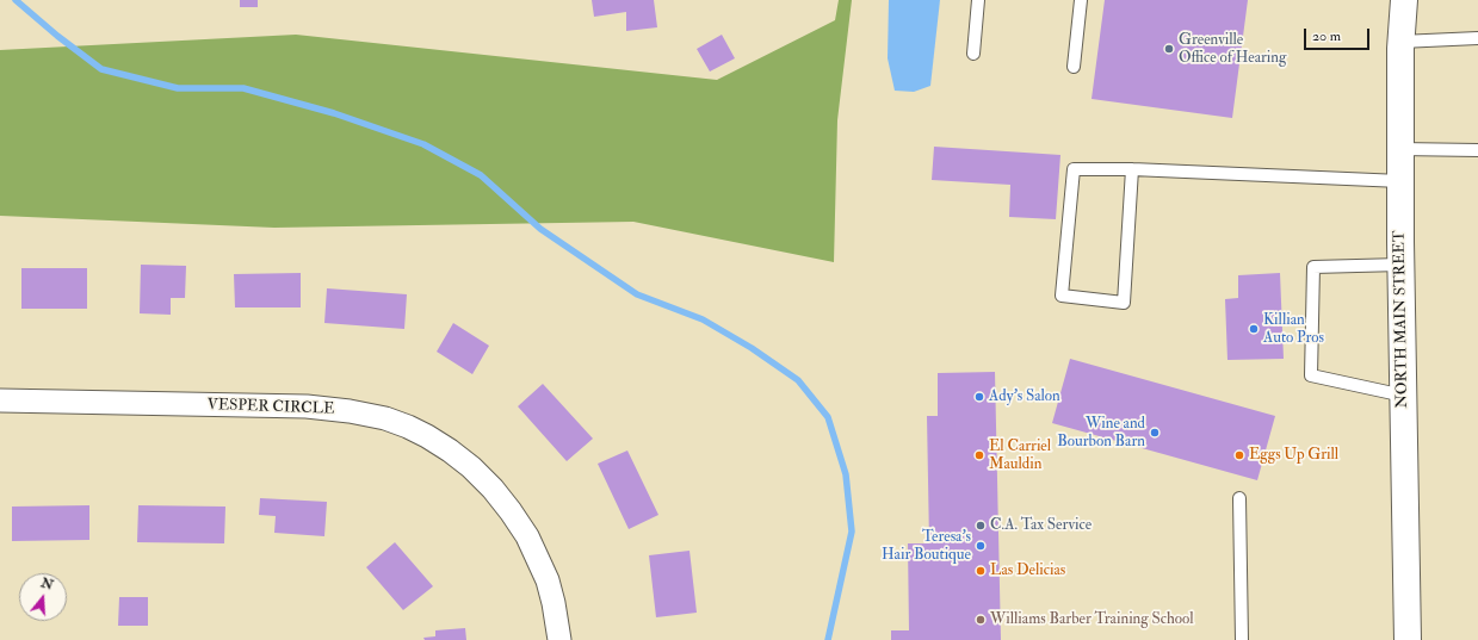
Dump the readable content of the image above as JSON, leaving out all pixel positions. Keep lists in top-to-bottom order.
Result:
{
  "streets": {
    "main road": ["NORTH MAIN STREET"],
    "street": ["VESPER CIRCLE"]
  },
  "places": [
    "Greenville Office of Hearing",
    "Killian Auto Pros",
    "Ady's Salon",
    "Wine and Bourbon Barn",
    "El Carriel Mauldin",
    "Eggs Up Grill",
    "C.A. Tax Service",
    "Teresa's Hair Boutique",
    "Las Delicias",
    "Williams Barber Training School"
  ],
  "scale_bar": "20 m",
  "north": "top"
}
